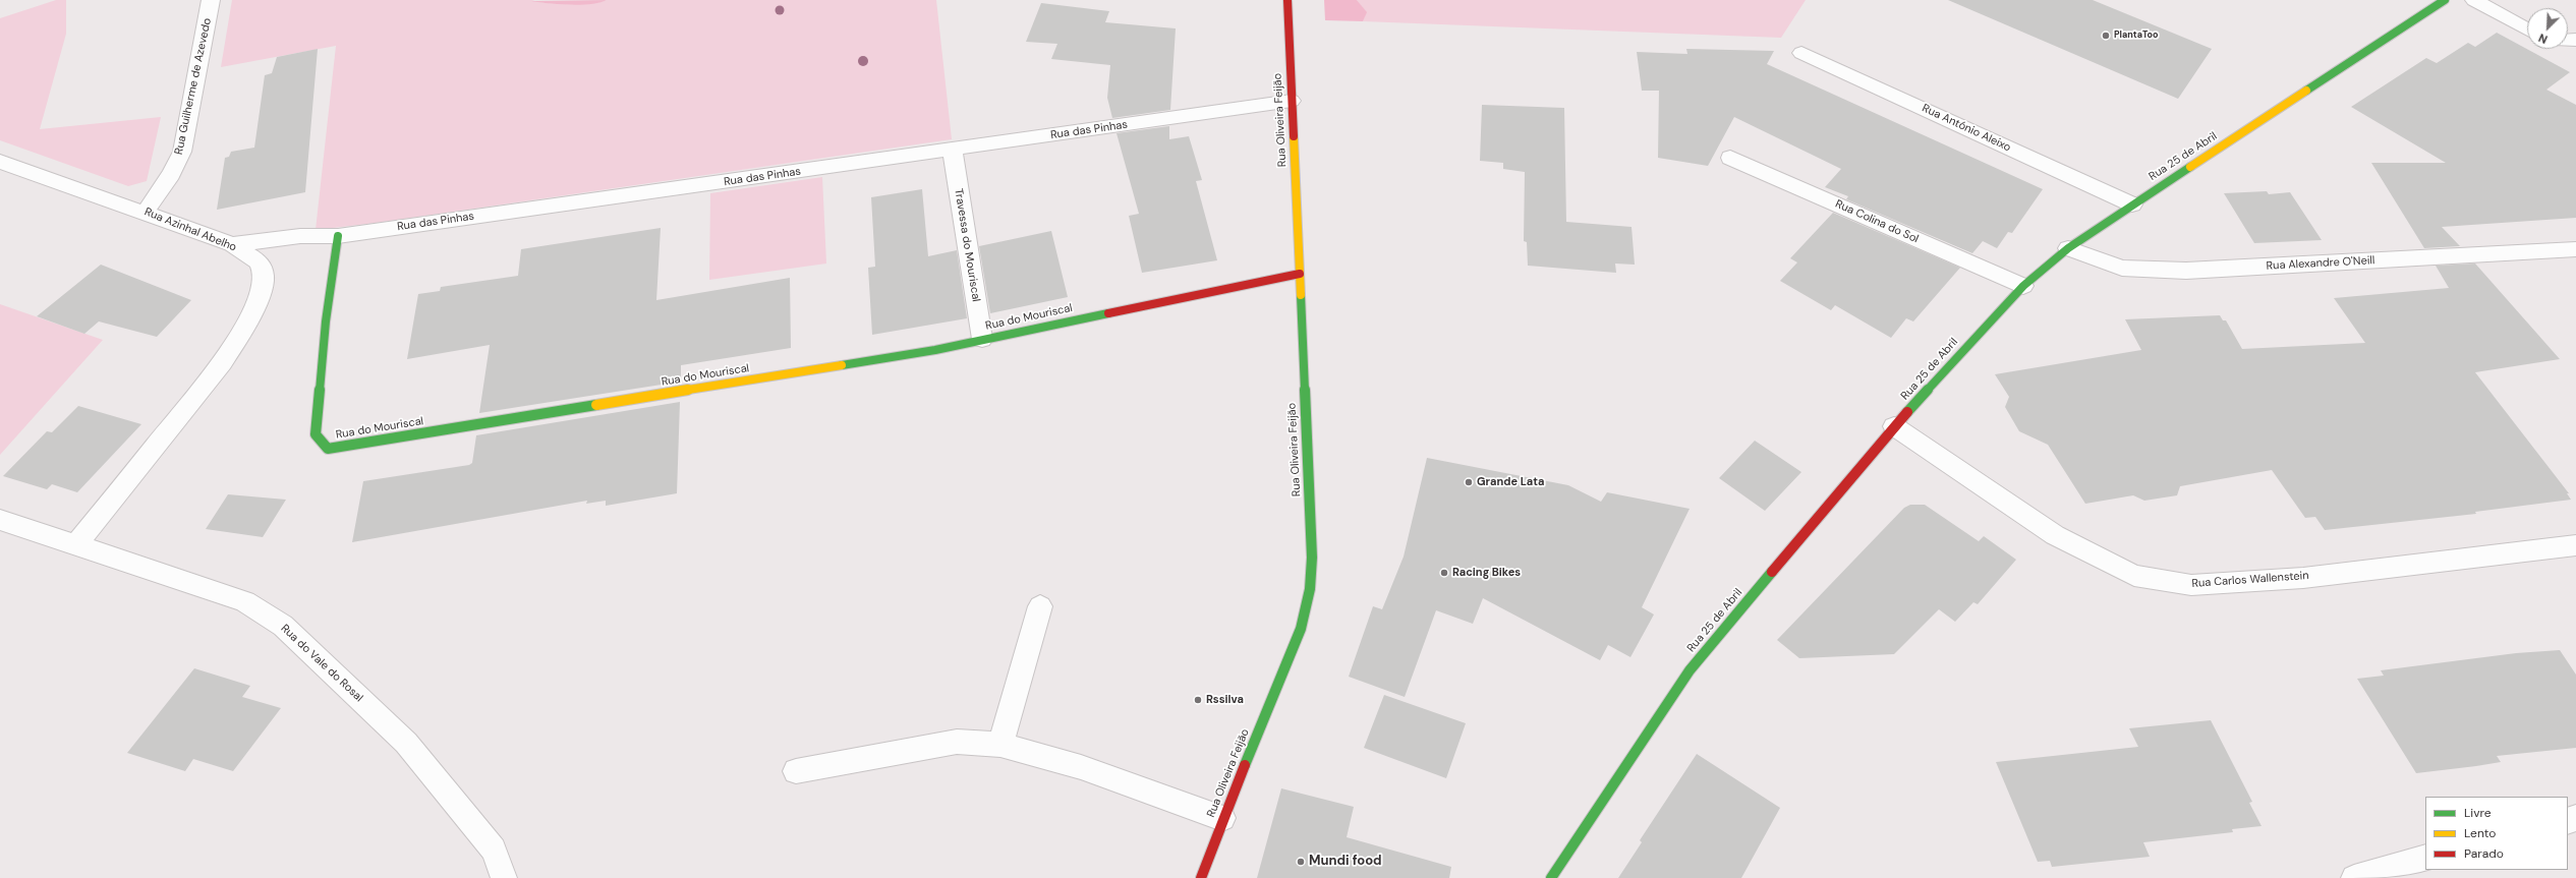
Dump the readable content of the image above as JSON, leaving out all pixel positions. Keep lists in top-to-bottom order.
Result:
{
  "streets": {
    "street": [
      "Rua Guilherme de Azevedo",
      "Rua Oliveira Feijão",
      "Rua António Aleixo",
      "Rua das Pinhas",
      "Rua 25 de Abril",
      "Rua Colina do Sol",
      "Rua Azinhal Abelho",
      "Travessa do Mouriscal",
      "Rua Alexandre O'Neill",
      "Rua do Mouriscal",
      "Rua Carlos Wallenstein",
      "Rua do Vale do Rosal"
    ]
  },
  "crossings": [
    ["Rua Guilherme de Azevedo", "Rua Azinhal Abelho"],
    ["Rua Oliveira Feijão", "Rua das Pinhas"],
    ["Rua Oliveira Feijão", "Rua do Mouriscal"],
    ["Rua António Aleixo", "Rua 25 de Abril"],
    ["Rua das Pinhas", "Rua Azinhal Abelho"],
    ["Rua das Pinhas", "Travessa do Mouriscal"],
    ["Rua das Pinhas", "Rua do Mouriscal"],
    ["Rua 25 de Abril", "Rua Colina do Sol"],
    ["Rua 25 de Abril", "Rua Alexandre O'Neill"],
    ["Rua 25 de Abril", "Rua Carlos Wallenstein"],
    ["Rua Azinhal Abelho", "Rua do Vale do Rosal"],
    ["Travessa do Mouriscal", "Rua do Mouriscal"]
  ],
  "places": [
    "PlantaToo",
    "Grande Lata",
    "Racing Bikes",
    "Rssilva",
    "Mundi food"
  ],
  "legend": ["Livre", "Lento", "Parado"],
  "north": "bottom left"
}
